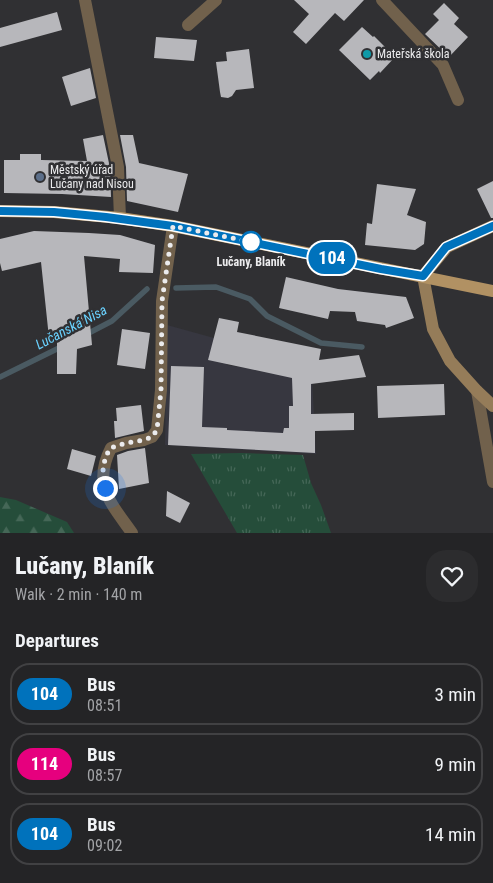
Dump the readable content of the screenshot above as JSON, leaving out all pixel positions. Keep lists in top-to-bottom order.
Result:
{
  "water": ["Lučanská Nisa"],
  "places": ["Mateřská škola", "Městský úřad Lučany nad Nisou", "Lučany, Blaník"],
  "lines": ["bus line 104"],
  "page": {
    "on_map": "104",
    "heading": [
      ["Lučany, Blaník", "Walk · 2 min · 140 m"],
      "Departures"
    ],
    "list": [
      {
        "mark": "104",
        "name": "Bus",
        "note": "08:51",
        "value": "3 min"
      },
      {
        "mark": "114",
        "name": "Bus",
        "note": "08:57",
        "value": "9 min"
      },
      {
        "mark": "104",
        "name": "Bus",
        "note": "09:02",
        "value": "14 min"
      }
    ]
  }
}
